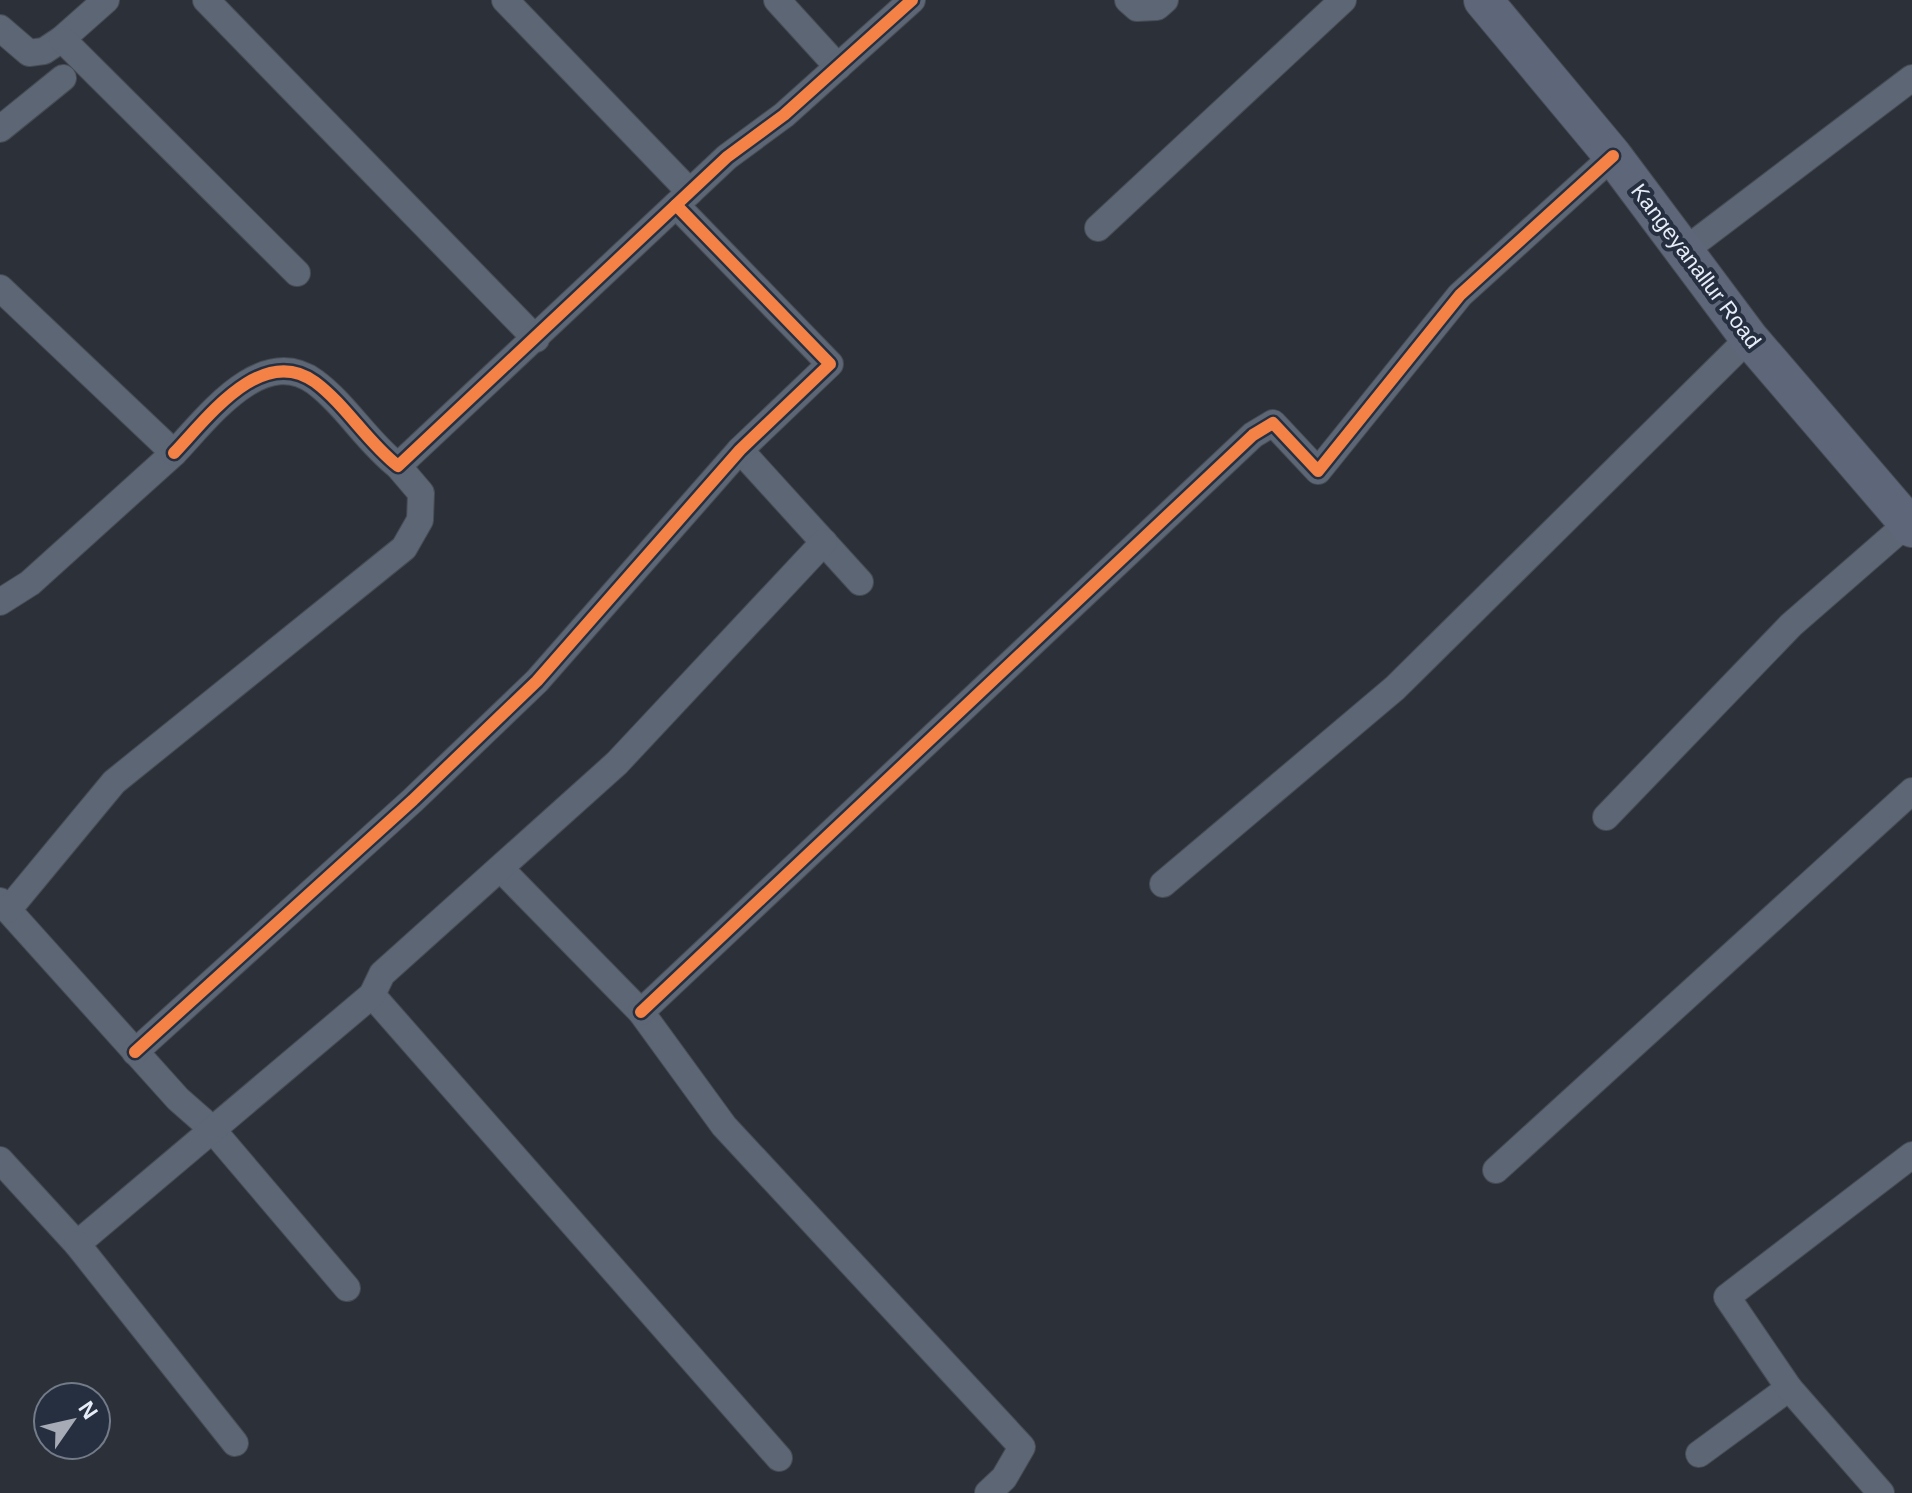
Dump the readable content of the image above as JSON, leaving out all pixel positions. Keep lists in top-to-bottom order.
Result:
{
  "streets": {
    "street": ["Kangeyanallur Road"]
  },
  "north": "top right"
}
